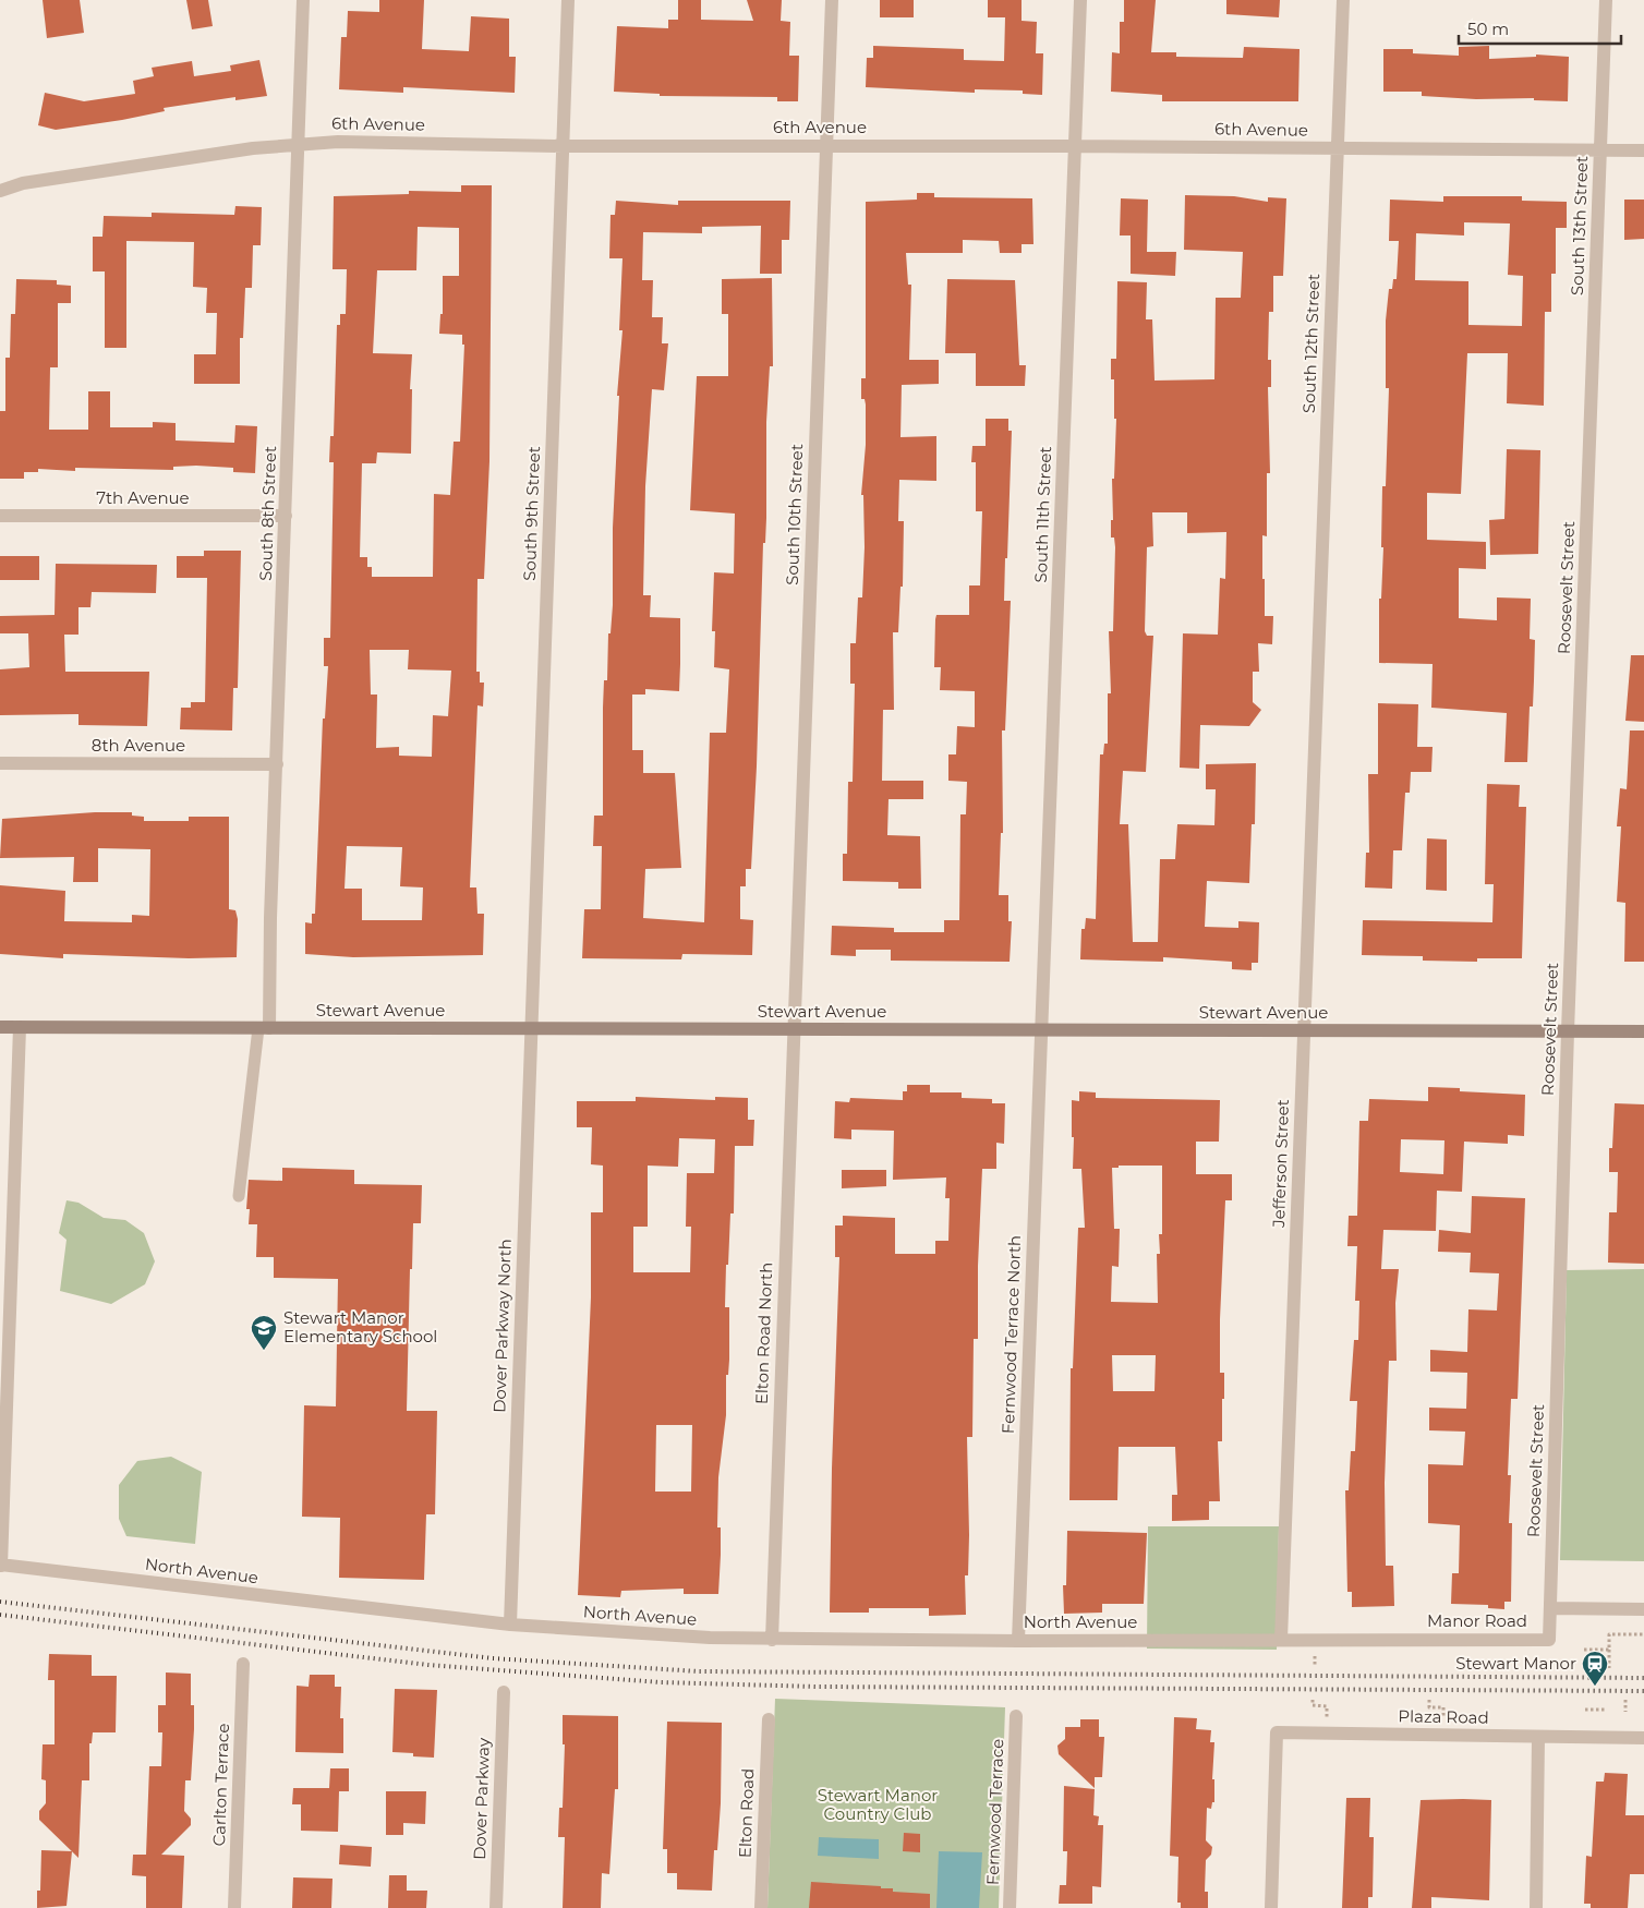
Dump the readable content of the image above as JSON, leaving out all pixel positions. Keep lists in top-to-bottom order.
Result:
{
  "streets": {
    "main road": ["Stewart Avenue"],
    "street": [
      "6th Avenue",
      "South 13th Street",
      "South 12th Street",
      "7th Avenue",
      "South 8th Street",
      "South 9th Street",
      "South 10th Street",
      "South 11th Street",
      "Roosevelt Street",
      "8th Avenue",
      "Jefferson Street",
      "Dover Parkway North",
      "Elton Road North",
      "Fernwood Terrace North",
      "North Avenue",
      "Manor Road",
      "Plaza Road",
      "Carlton Terrace",
      "Dover Parkway",
      "Fernwood Terrace",
      "Elton Road"
    ]
  },
  "crossings": [
    ["6th Avenue", "South 13th Street"],
    ["6th Avenue", "South 12th Street"],
    ["6th Avenue", "South 8th Street"],
    ["6th Avenue", "South 9th Street"],
    ["6th Avenue", "South 10th Street"],
    ["6th Avenue", "South 11th Street"],
    ["South 13th Street", "Roosevelt Street"],
    ["South 12th Street", "Jefferson Street"],
    ["7th Avenue", "South 8th Street"],
    ["South 8th Street", "8th Avenue"],
    ["South 8th Street", "Stewart Avenue"],
    ["South 9th Street", "Stewart Avenue"],
    ["South 9th Street", "Dover Parkway North"],
    ["South 10th Street", "Stewart Avenue"],
    ["South 10th Street", "Elton Road North"],
    ["South 11th Street", "Stewart Avenue"],
    ["South 11th Street", "Fernwood Terrace North"],
    ["Roosevelt Street", "Stewart Avenue"],
    ["Roosevelt Street", "Manor Road"],
    ["Stewart Avenue", "Jefferson Street"],
    ["Stewart Avenue", "Dover Parkway North"],
    ["Stewart Avenue", "Elton Road North"],
    ["Stewart Avenue", "Fernwood Terrace North"],
    ["Jefferson Street", "North Avenue"],
    ["Jefferson Street", "Manor Road"],
    ["Dover Parkway North", "North Avenue"],
    ["Elton Road North", "North Avenue"],
    ["Fernwood Terrace North", "North Avenue"],
    ["North Avenue", "Manor Road"]
  ],
  "parks": ["Stewart Manor Country Club"],
  "places": {
    "school or university": ["Stewart Manor Elementary School"],
    "station": ["Stewart Manor"]
  },
  "scale_bar": "50 m"
}
